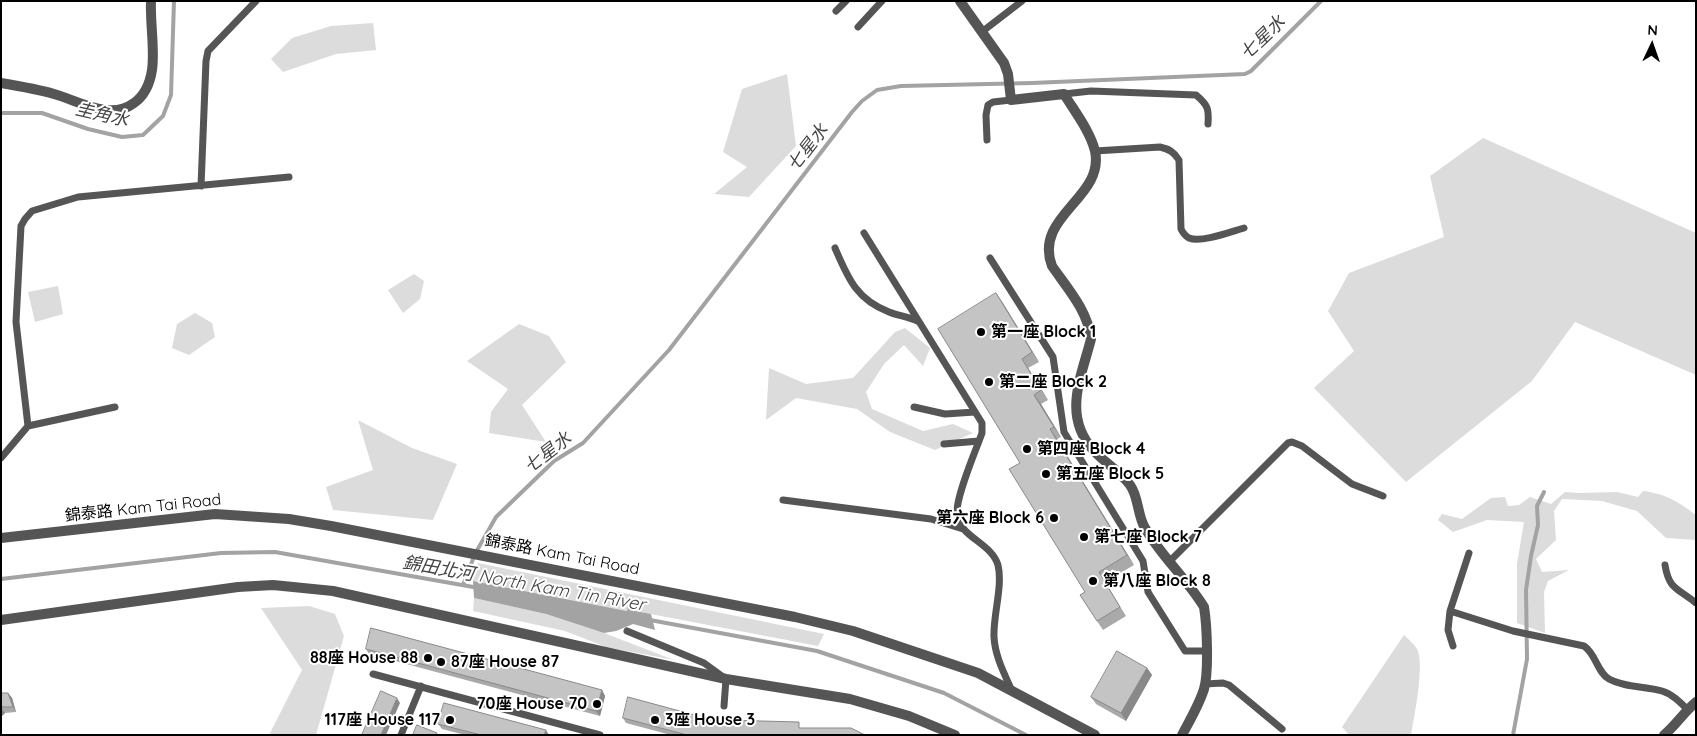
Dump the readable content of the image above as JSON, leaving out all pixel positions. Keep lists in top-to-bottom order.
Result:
{
  "streets": {
    "street": ["錦泰路 Kam Tai Road"]
  },
  "water": ["七星水", "圭角水", "錦田北河 North Kam Tin River"],
  "places": [
    "第一座 Block 1",
    "第二座 Block 2",
    "第四座 Block 4",
    "第五座 Block 5",
    "第六座 Block 6",
    "第七座 Block 7",
    "第八座 Block 8",
    "88座 House 88",
    "87座 House 87",
    "70座 House 70",
    "117座 House 117",
    "3座 House 3"
  ],
  "north": "top"
}
